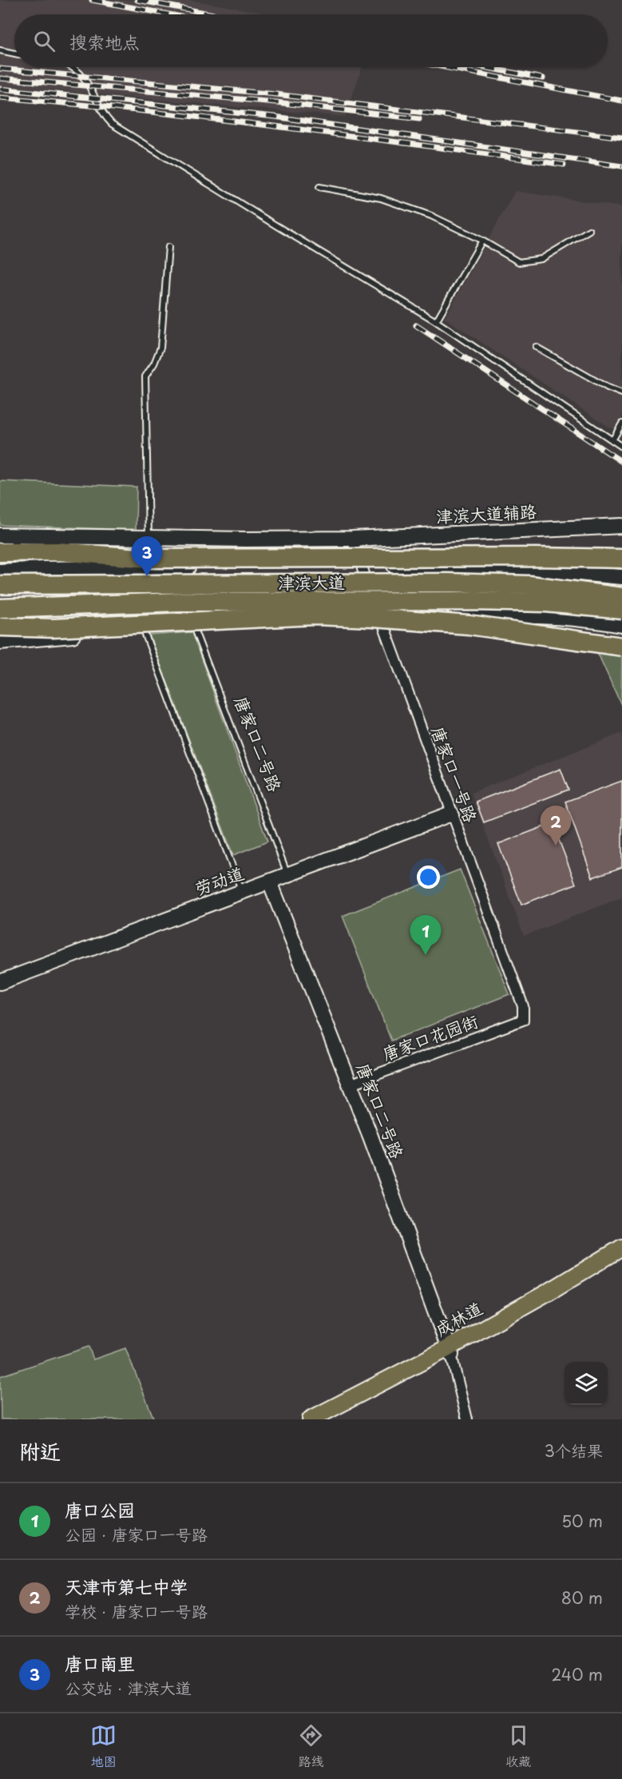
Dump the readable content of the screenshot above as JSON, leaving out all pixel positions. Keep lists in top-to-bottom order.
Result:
{
  "streets": {
    "highway": ["津滨大道"],
    "main road": ["成林道"],
    "street": [
      "津滨大道辅路",
      "唐家口二号路",
      "唐家口一号路",
      "劳动道",
      "唐家口花园街"
    ]
  },
  "crossings": [
    ["津滨大道辅路", "唐家口一号路"],
    ["唐家口二号路", "劳动道"],
    ["唐家口二号路", "唐家口花园街"],
    ["唐家口二号路", "成林道"],
    ["唐家口一号路", "劳动道"],
    ["唐家口一号路", "唐家口花园街"]
  ],
  "page": {
    "search": "搜索地点",
    "pins": ["3", "2", "1"],
    "heading": ["附近", "3个结果"],
    "list": [
      {
        "mark": "1",
        "name": "唐口公园",
        "note": "公园 · 唐家口一号路",
        "value": "50 m"
      },
      {
        "mark": "2",
        "name": "天津市第七中学",
        "note": "学校 · 唐家口一号路",
        "value": "80 m"
      },
      {
        "mark": "3",
        "name": "唐口南里",
        "note": "公交站 · 津滨大道",
        "value": "240 m"
      }
    ],
    "nav": ["地图", "路线", "收藏"]
  }
}
